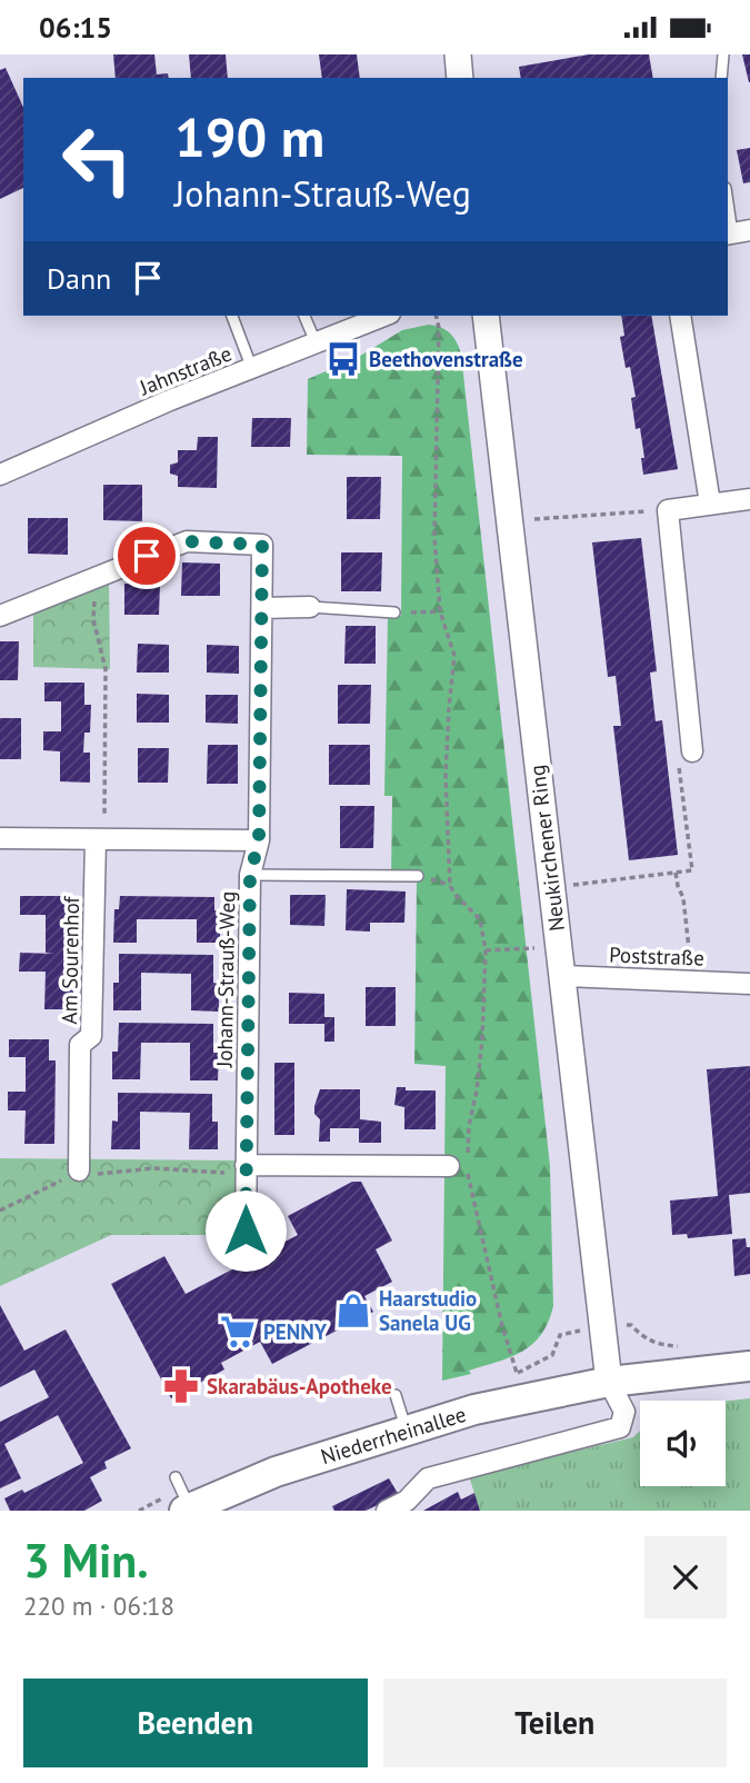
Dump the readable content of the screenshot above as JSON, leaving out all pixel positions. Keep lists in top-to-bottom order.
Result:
{
  "streets": {
    "main road": ["Niederrheinallee"],
    "street": [
      "Jahnstraße",
      "Neukirchener Ring",
      "Poststraße",
      "Am Sourenhof",
      "Johann-Strauß-Weg"
    ]
  },
  "crossings": [
    ["Neukirchener Ring", "Poststraße"],
    ["Neukirchener Ring", "Niederrheinallee"]
  ],
  "places": {
    "bus stop": ["Beethovenstraße"],
    "shop": ["Haarstudio Sanela UG"],
    "supermarket": ["PENNY"],
    "pharmacy": ["Skarabäus-Apotheke"]
  },
  "page": {
    "status": "06:15",
    "turn": ["190 m", "Johann-Strauß-Weg"],
    "then": "Dann",
    "heading": ["3 Min.", "220 m · 06:18"],
    "buttons": ["Beenden", "Teilen"]
  }
}
